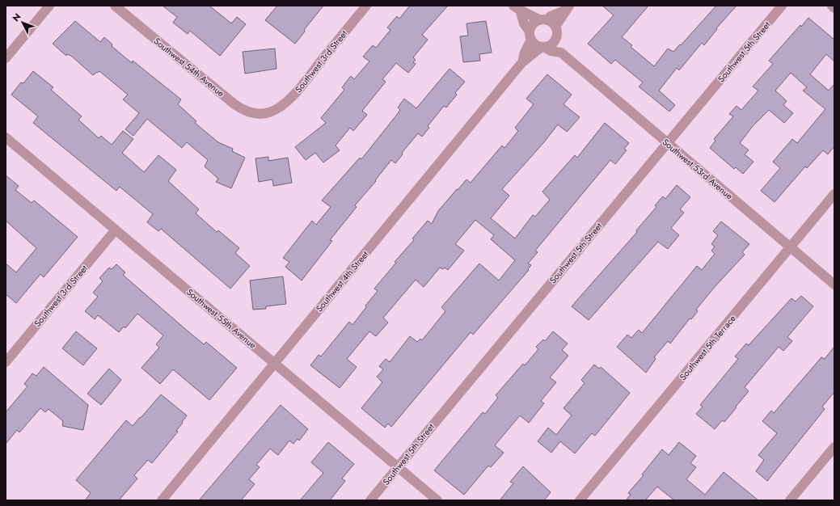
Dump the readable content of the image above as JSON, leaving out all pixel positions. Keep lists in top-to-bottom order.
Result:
{
  "streets": {
    "street": [
      "Southwest 5th Street",
      "Southwest 3rd Street",
      "Southwest 54th Avenue",
      "Southwest 53rd Avenue",
      "Southwest 4th Street",
      "Southwest 55th Avenue",
      "Southwest 5th Terrace"
    ]
  },
  "crossings": [
    ["Southwest 5th Street", "Southwest 53rd Avenue"],
    ["Southwest 5th Street", "Southwest 55th Avenue"],
    ["Southwest 3rd Street", "Southwest 54th Avenue"],
    ["Southwest 3rd Street", "Southwest 55th Avenue"],
    ["Southwest 53rd Avenue", "Southwest 4th Street"],
    ["Southwest 53rd Avenue", "Southwest 5th Terrace"],
    ["Southwest 4th Street", "Southwest 55th Avenue"]
  ],
  "north": "top left"
}
